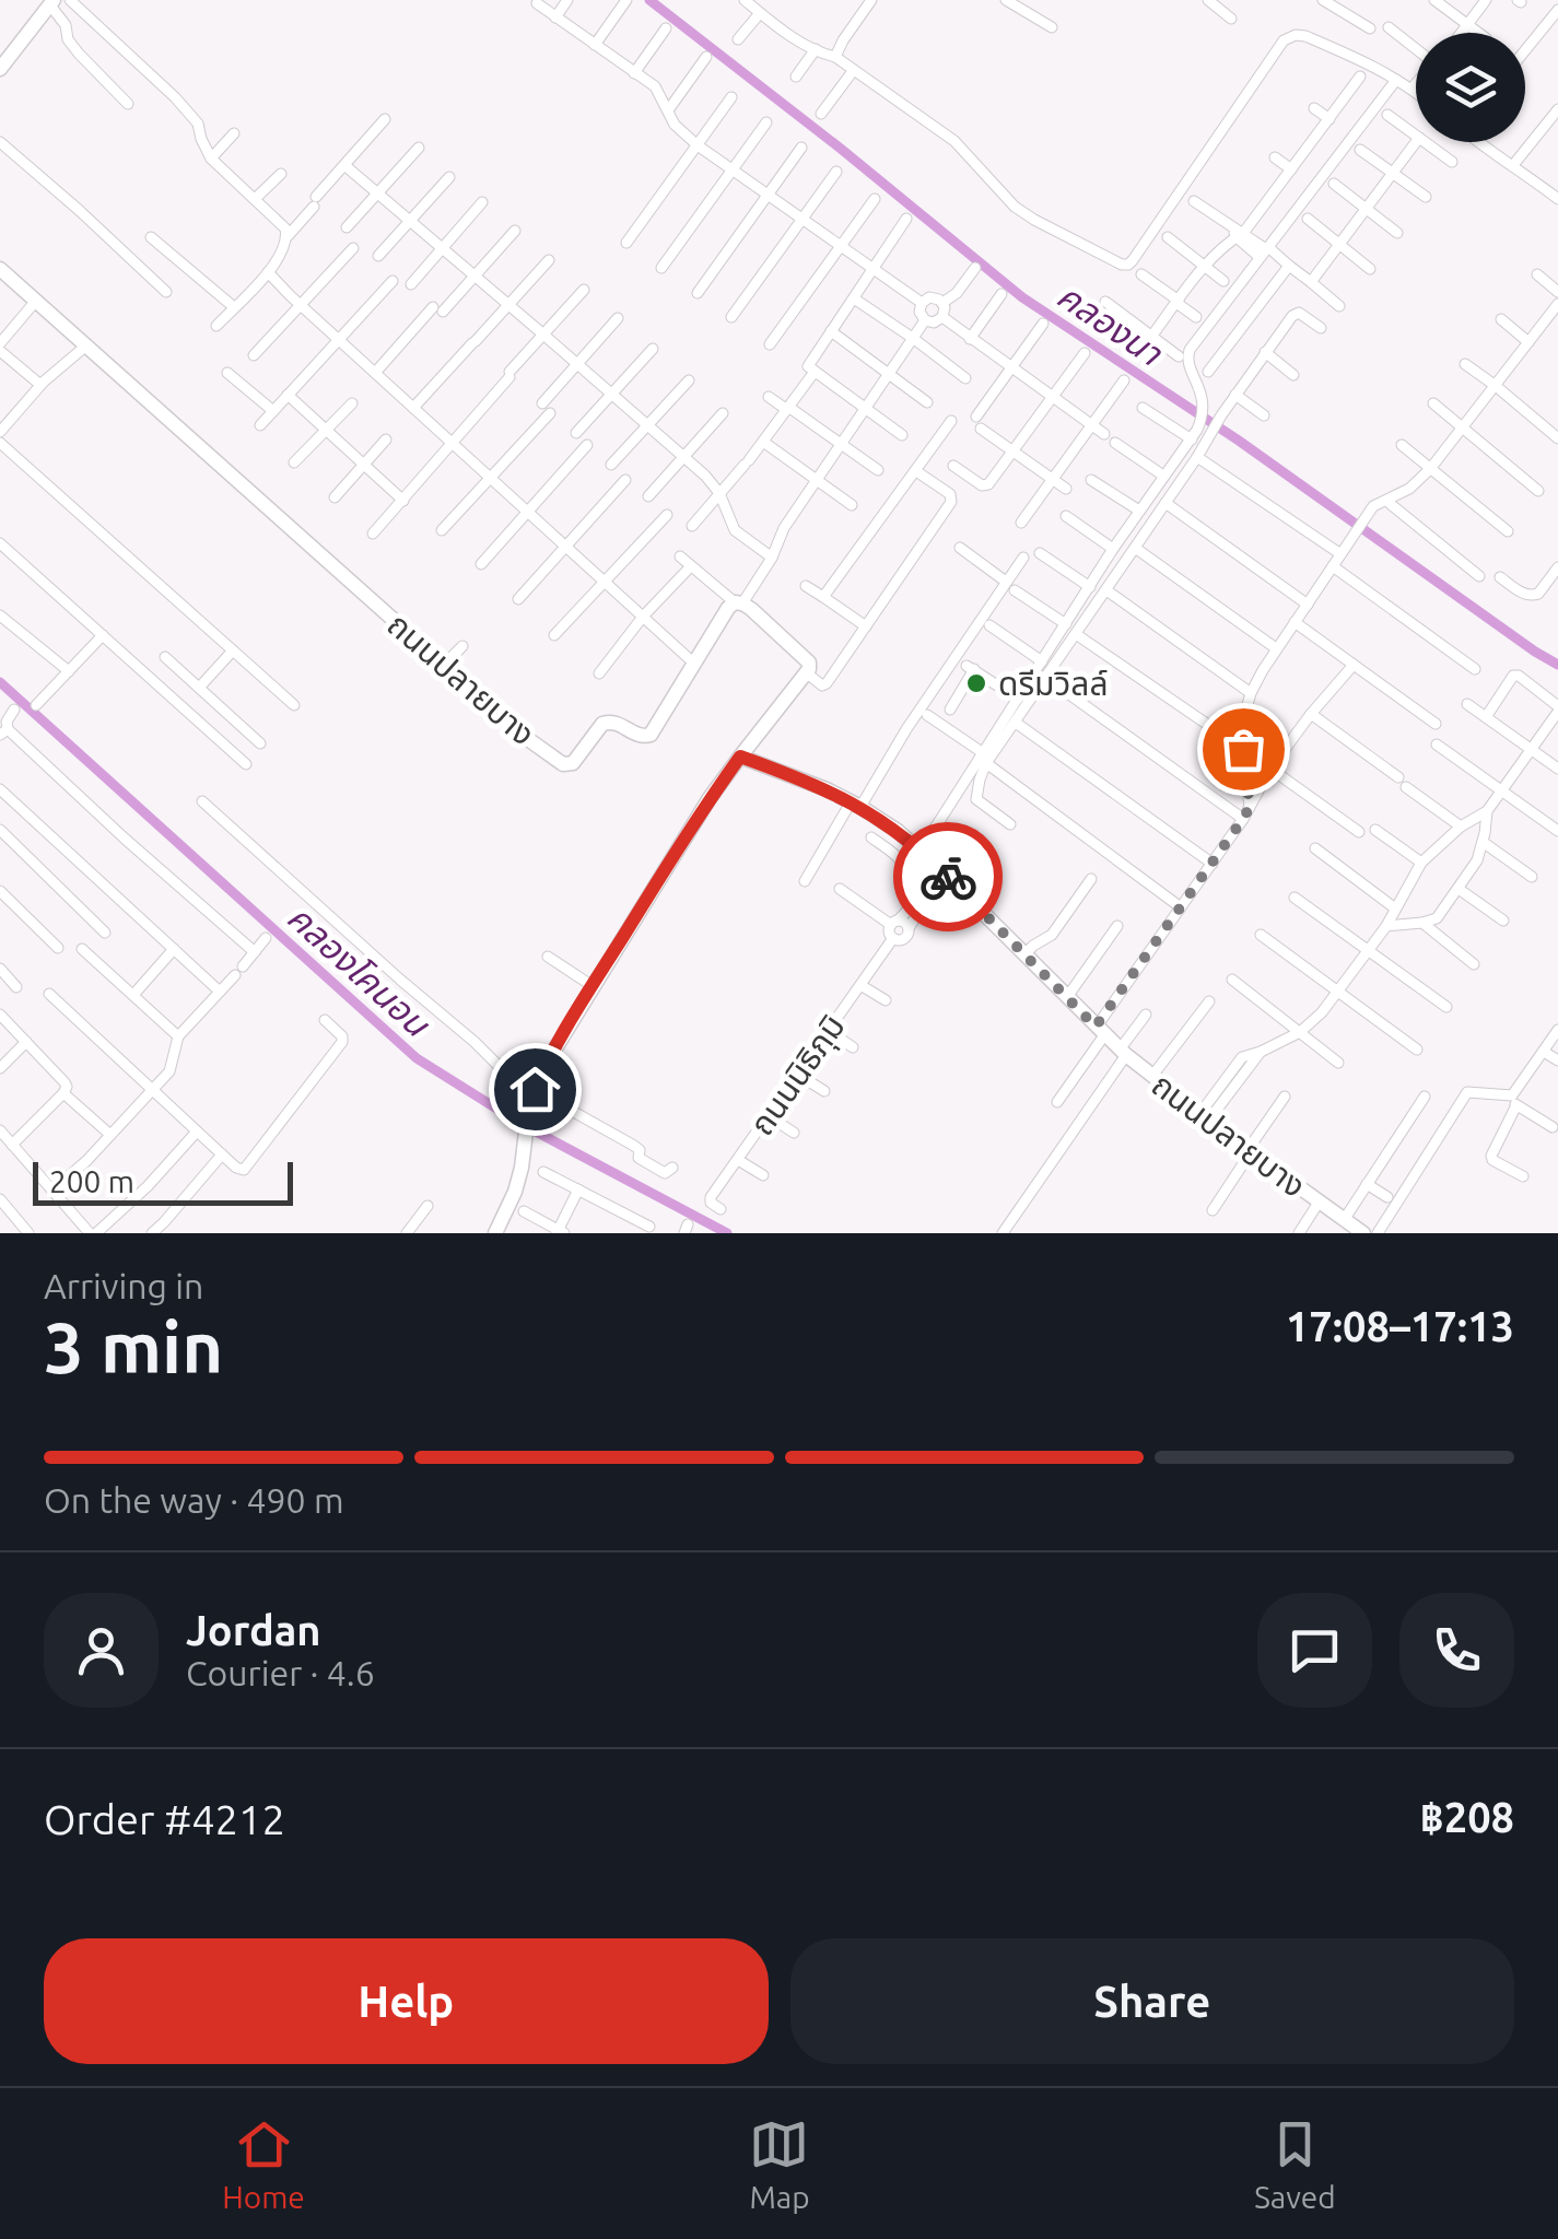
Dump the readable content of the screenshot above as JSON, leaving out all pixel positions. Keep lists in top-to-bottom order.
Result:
{
  "streets": {
    "street": ["ถนนปลายบาง", "ถนนนิธิภุมิ"]
  },
  "water": ["คลองนา", "คลองโคนอน"],
  "places": ["ดรีมวิลล์"],
  "scale_bar": "200 m",
  "page": {
    "scale": "200 m",
    "heading": ["3 min", "Arriving in", "17:08–17:13"],
    "panel": [
      "Jordan",
      "Courier · 4.6",
      "Order #4212",
      "฿208"
    ],
    "bar": "On the way · 490 m",
    "buttons": ["Help", "Share"],
    "tabs": ["Home", "Map", "Saved"]
  }
}
